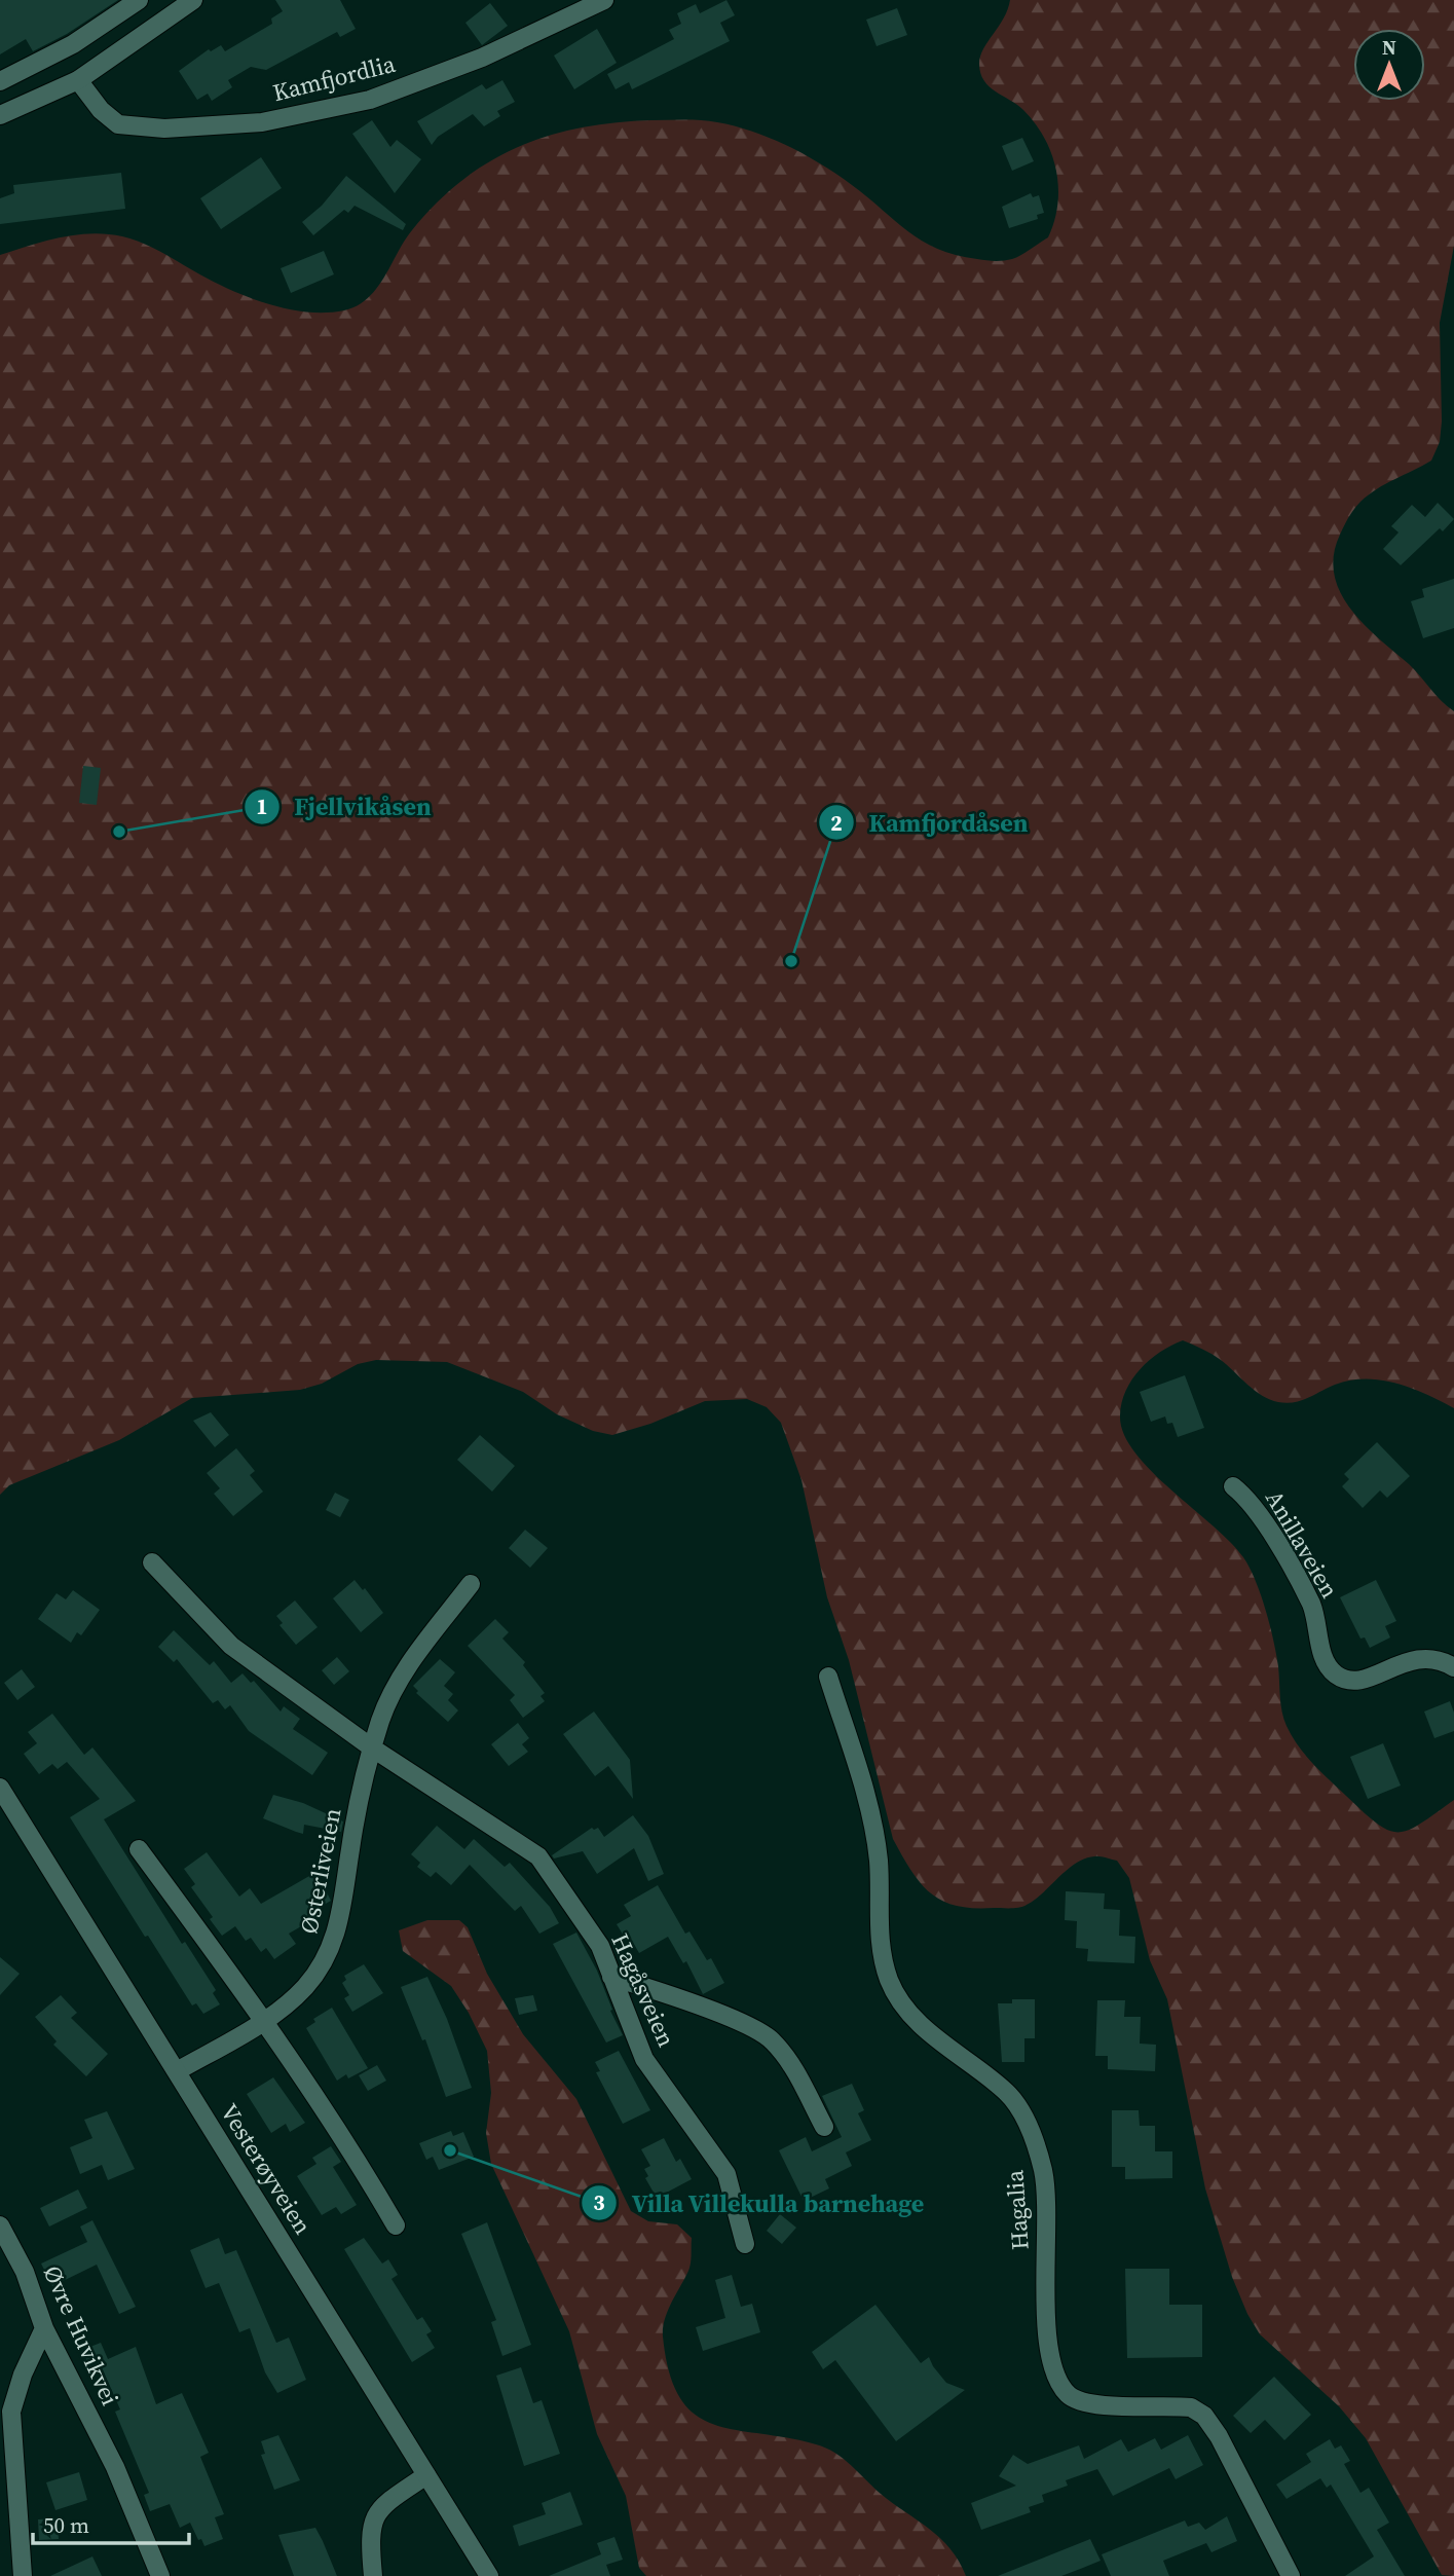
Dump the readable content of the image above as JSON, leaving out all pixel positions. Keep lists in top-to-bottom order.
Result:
{
  "streets": {
    "street": [
      "Kamfjordlia",
      "Anillaveien",
      "Østerliveien",
      "Hagåsveien",
      "Vesterøyveien",
      "Hagalia",
      "Øvre Huvikvei"
    ]
  },
  "crossings": [
    ["Østerliveien", "Hagåsveien"],
    ["Østerliveien", "Vesterøyveien"]
  ],
  "places": ["Fjellvikåsen", "Kamfjordåsen", "Villa Villekulla barnehage"],
  "scale_bar": "50 m",
  "north": "top"
}
